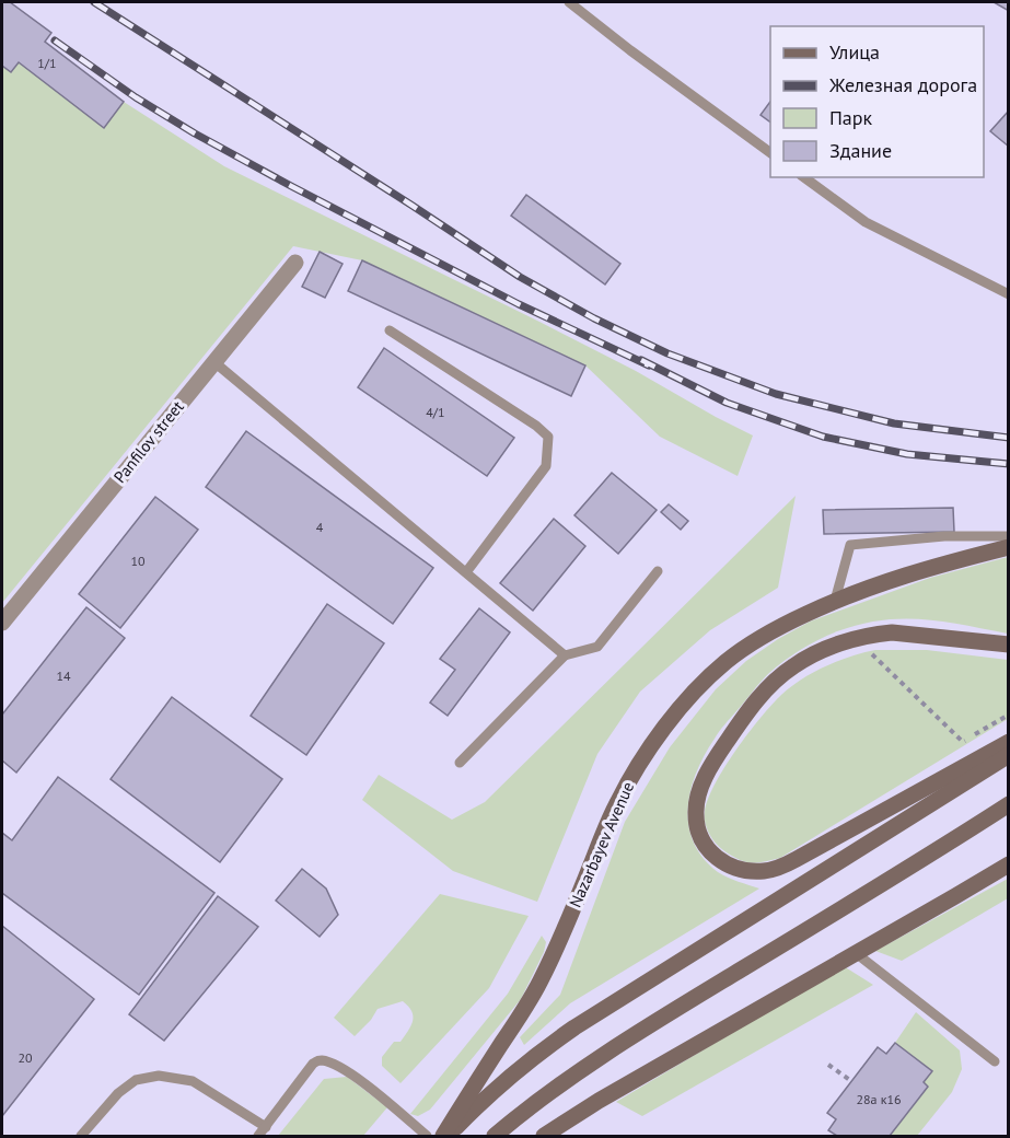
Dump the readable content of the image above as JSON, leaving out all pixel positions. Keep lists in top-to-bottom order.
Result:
{
  "streets": {
    "main road": ["Nazarbayev Avenue"],
    "street": ["Panfilov street"]
  },
  "house_numbers": [
    "1/1",
    "4/1",
    "4",
    "10",
    "14",
    "20",
    "28а к16"
  ],
  "legend": [
    "Улица",
    "Железная дорога",
    "Парк",
    "Здание"
  ]
}
